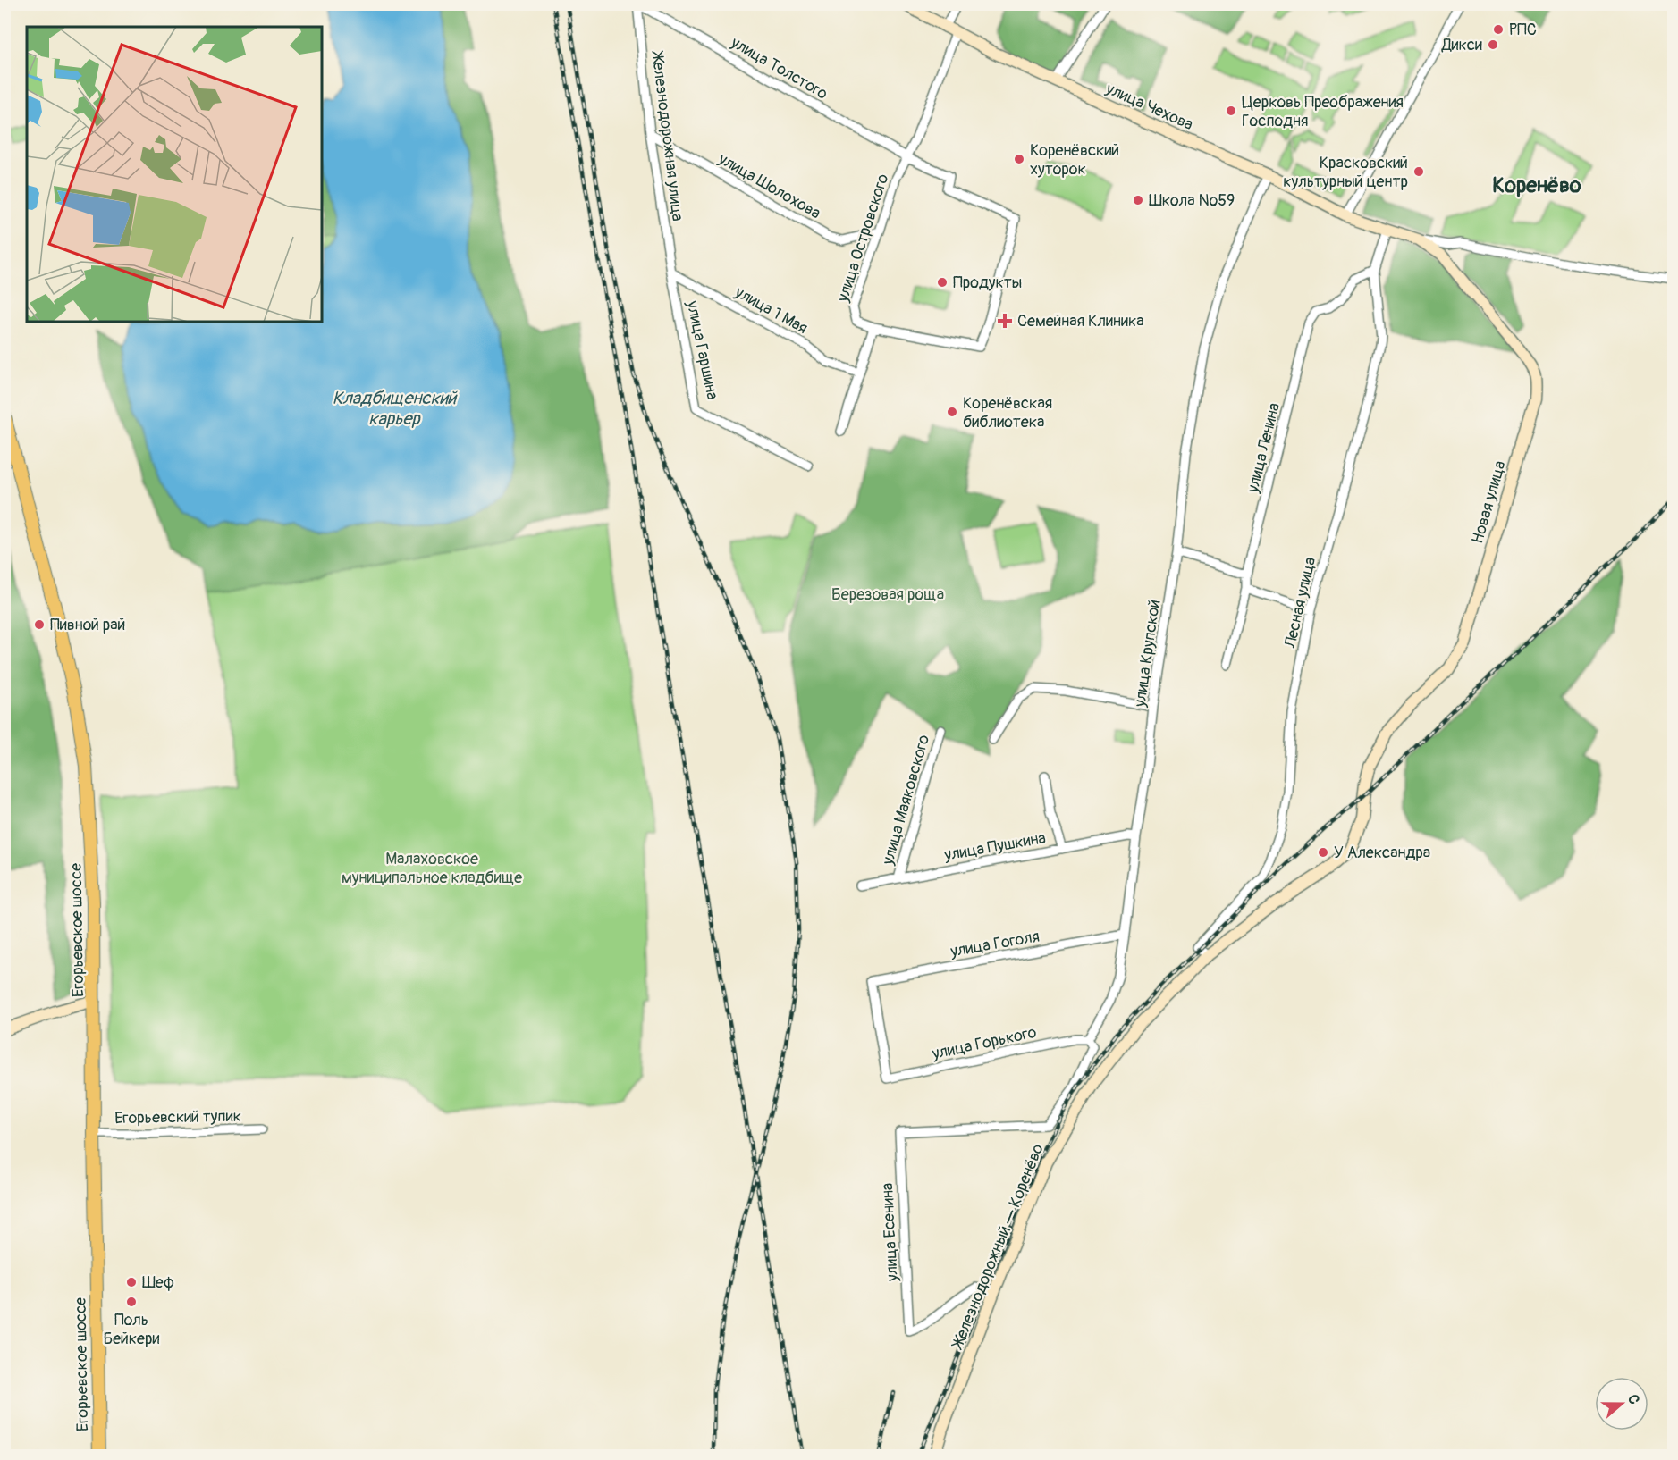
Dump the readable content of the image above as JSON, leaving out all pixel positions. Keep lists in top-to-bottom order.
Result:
{
  "streets": {
    "main road": [
      "улица Чехова",
      "Новая улица",
      "Егорьевское шоссе",
      "Железнодорожный — Коренёво"
    ],
    "street": [
      "улица Толстого",
      "Железнодорожная улица",
      "улица Шолохова",
      "улица Островского",
      "улица 1 Мая",
      "улица Гаршина",
      "улица Ленина",
      "Лесная улица",
      "улица Крупской",
      "улица Маяковского",
      "улица Пушкина",
      "улица Гоголя",
      "улица Горького",
      "Егорьевский тупик",
      "улица Есенина"
    ]
  },
  "crossings": [
    ["улица Толстого", "Железнодорожная улица"],
    ["улица Толстого", "улица Островского"],
    ["улица Чехова", "улица Островского"],
    ["улица Чехова", "Новая улица"],
    ["улица Чехова", "Лесная улица"],
    ["улица Чехова", "улица Крупской"],
    ["Железнодорожная улица", "улица Шолохова"],
    ["Железнодорожная улица", "улица 1 Мая"],
    ["Железнодорожная улица", "улица Гаршина"],
    ["улица Шолохова", "улица Островского"],
    ["улица 1 Мая", "улица Гаршина"],
    ["улица Ленина", "Лесная улица"],
    ["Новая улица", "Лесная улица"],
    ["Новая улица", "Железнодорожный — Коренёво"],
    ["Лесная улица", "Железнодорожный — Коренёво"],
    ["улица Крупской", "улица Пушкина"],
    ["улица Крупской", "улица Гоголя"],
    ["улица Крупской", "улица Горького"],
    ["улица Крупской", "улица Есенина"],
    ["улица Маяковского", "улица Пушкина"],
    ["Егорьевское шоссе", "Егорьевский тупик"],
    ["улица Гоголя", "улица Горького"],
    ["улица Есенина", "Железнодорожный — Коренёво"]
  ],
  "districts": ["Коренёво"],
  "water": ["Кладбищенский карьер"],
  "parks": ["Березовая роща", "Малаховское муниципальное кладбище"],
  "places": {
    "other": [
      "РПС",
      "Дикси",
      "Церковь Преображения Господня",
      "Коренёвский хуторок",
      "Красковский культурный центр",
      "Школа №59",
      "Продукты",
      "Коренёвская библиотека",
      "Пивной рай",
      "У Александра",
      "Шеф",
      "Поль Бейкери"
    ],
    "health": ["Семейная Клиника"]
  },
  "north": "right"
}
